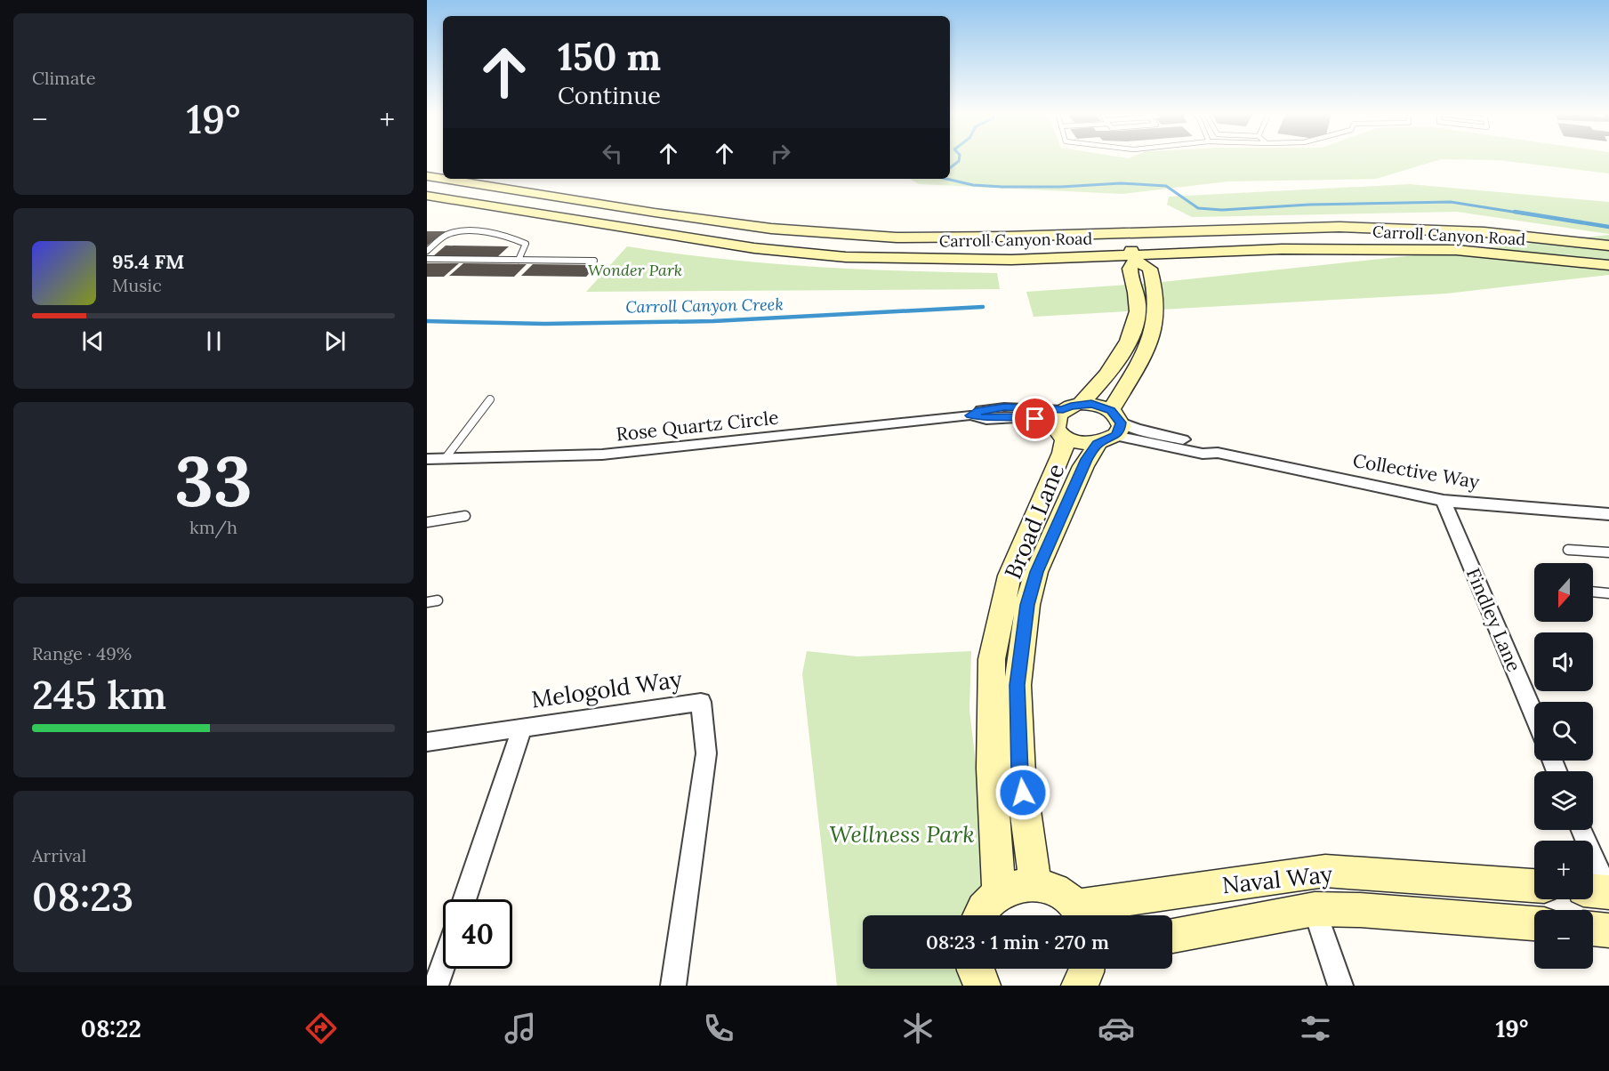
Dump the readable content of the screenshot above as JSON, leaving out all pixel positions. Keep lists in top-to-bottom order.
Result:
{
  "streets": {
    "main road": ["Carroll Canyon Road", "Broad Lane", "Naval Way"],
    "street": [
      "Rose Quartz Circle",
      "Collective Way",
      "Findley Lane",
      "Melogold Way"
    ]
  },
  "crossings": [
    ["Carroll Canyon Road", "Broad Lane"],
    ["Rose Quartz Circle", "Broad Lane"],
    ["Collective Way", "Broad Lane"],
    ["Collective Way", "Findley Lane"]
  ],
  "water": ["Carroll Canyon Creek"],
  "parks": ["Wonder Park", "Wellness Park"],
  "north": "bottom",
  "page": {
    "tile": [
      "Climate",
      ["33", "km/h"],
      ["Range · 49%", "245 km"],
      ["Arrival", "08:23"]
    ],
    "turn": ["150 m", "Continue"],
    "heat": ["−", "19°", "+"],
    "song": ["95.4 FM", "Music"],
    "map_buttons": ["+", "−"],
    "limit": "40",
    "trip": "08:23 · 1 min · 270 m",
    "tabs": ["08:22", "19°"]
  }
}
